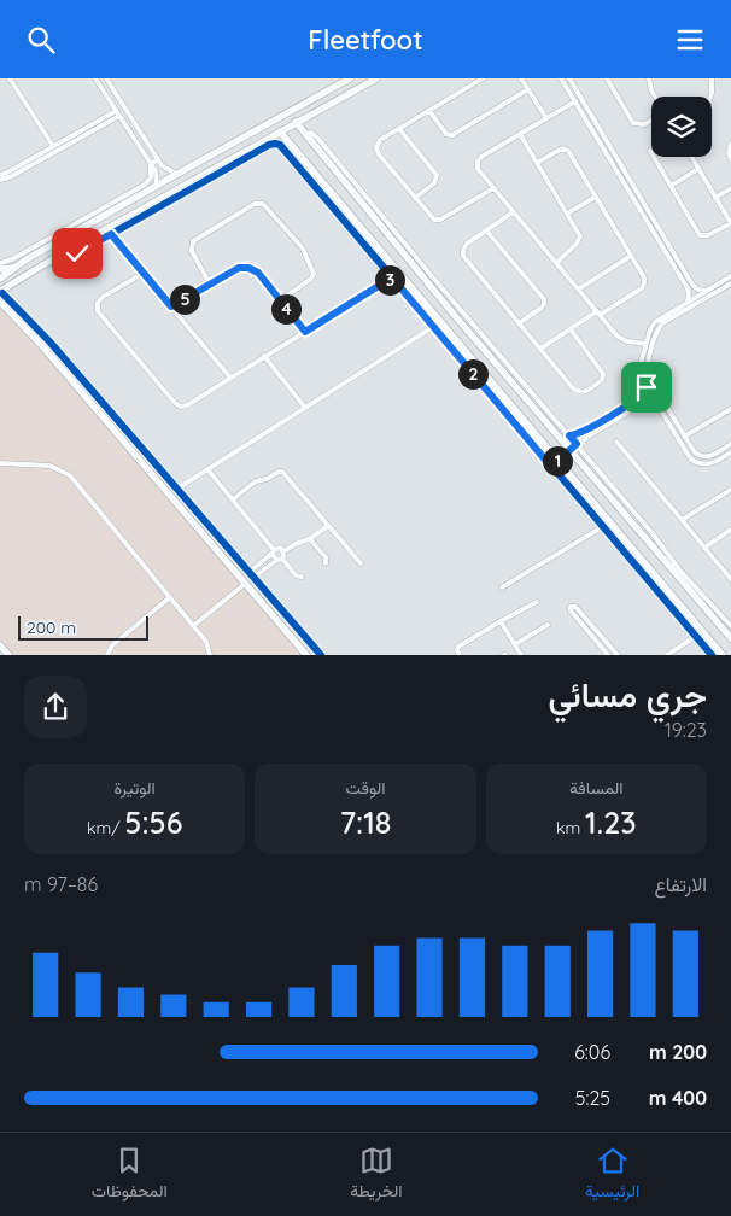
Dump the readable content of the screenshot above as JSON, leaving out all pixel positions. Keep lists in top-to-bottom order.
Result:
{
  "scale_bar": "200 m",
  "page": {
    "header": "Fleetfoot",
    "pins": [
      "3",
      "5",
      "4",
      "2",
      "1"
    ],
    "scale": "200 m",
    "heading": ["جري مسائي", "19:23"],
    "stats": [
      ["المسافة", "1.23 km"],
      ["الوقت", "7:18"],
      ["الوتيرة", "5:56 /km"]
    ],
    "chart": ["الارتفاع", "86–97 m"],
    "list": [
      {
        "name": "200 m",
        "note": "6:06"
      },
      {
        "name": "400 m",
        "note": "5:25"
      }
    ],
    "tabs": ["الرئيسية", "الخريطة", "المحفوظات"]
  }
}
